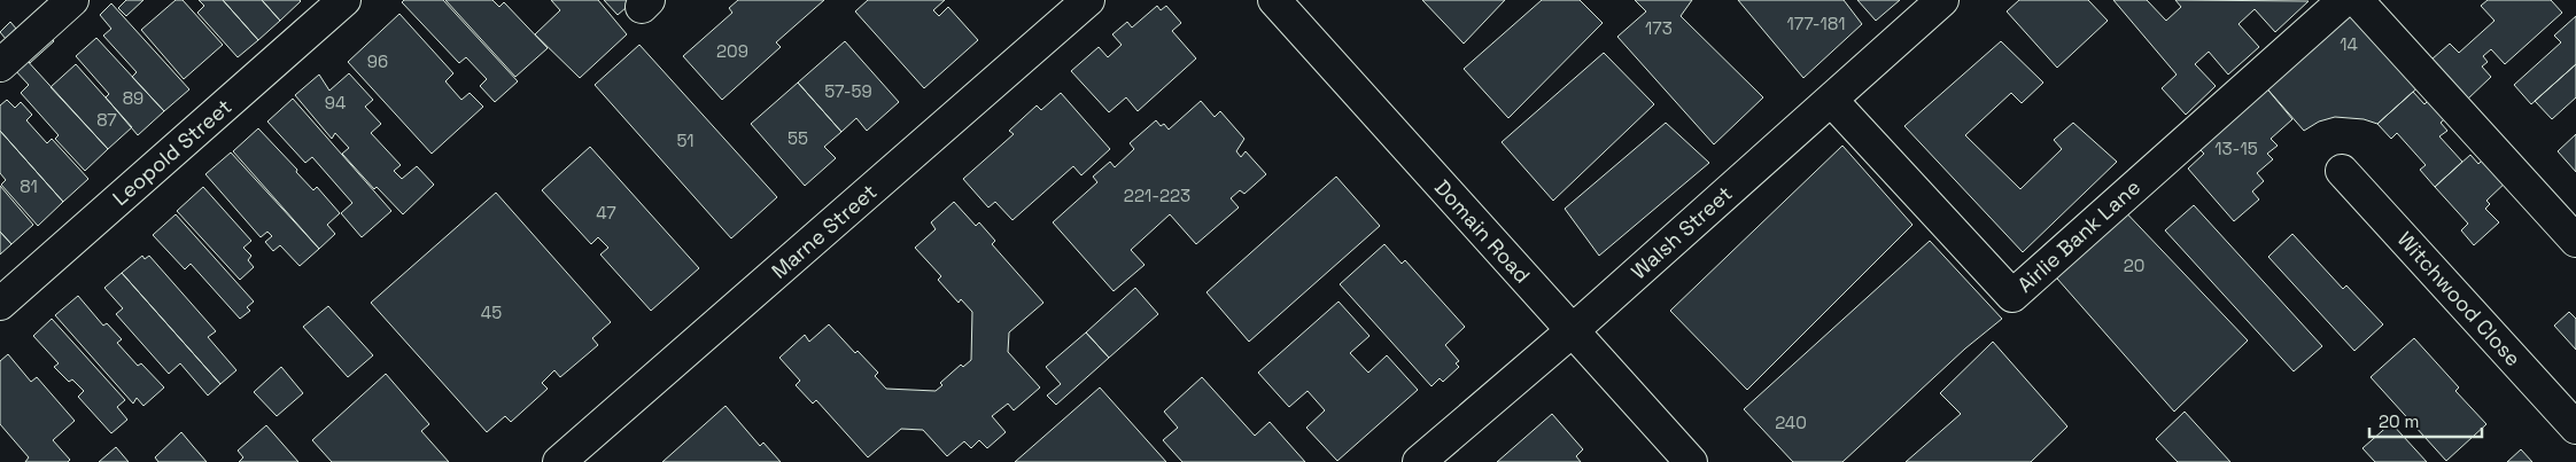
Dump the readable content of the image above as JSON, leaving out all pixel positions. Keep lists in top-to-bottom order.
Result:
{
  "streets": {
    "street": [
      "Leopold Street",
      "Marne Street",
      "Domain Road",
      "Walsh Street",
      "Airlie Bank Lane",
      "Witchwood Close"
    ]
  },
  "crossings": [
    ["Domain Road", "Walsh Street"],
    ["Walsh Street", "Airlie Bank Lane"]
  ],
  "house_numbers": [
    "177-181",
    "173",
    "14",
    "209",
    "96",
    "57-59",
    "89",
    "94",
    "87",
    "55",
    "51",
    "13-15",
    "81",
    "221-223",
    "47",
    "20",
    "45",
    "240"
  ],
  "scale_bar": "20 m"
}
